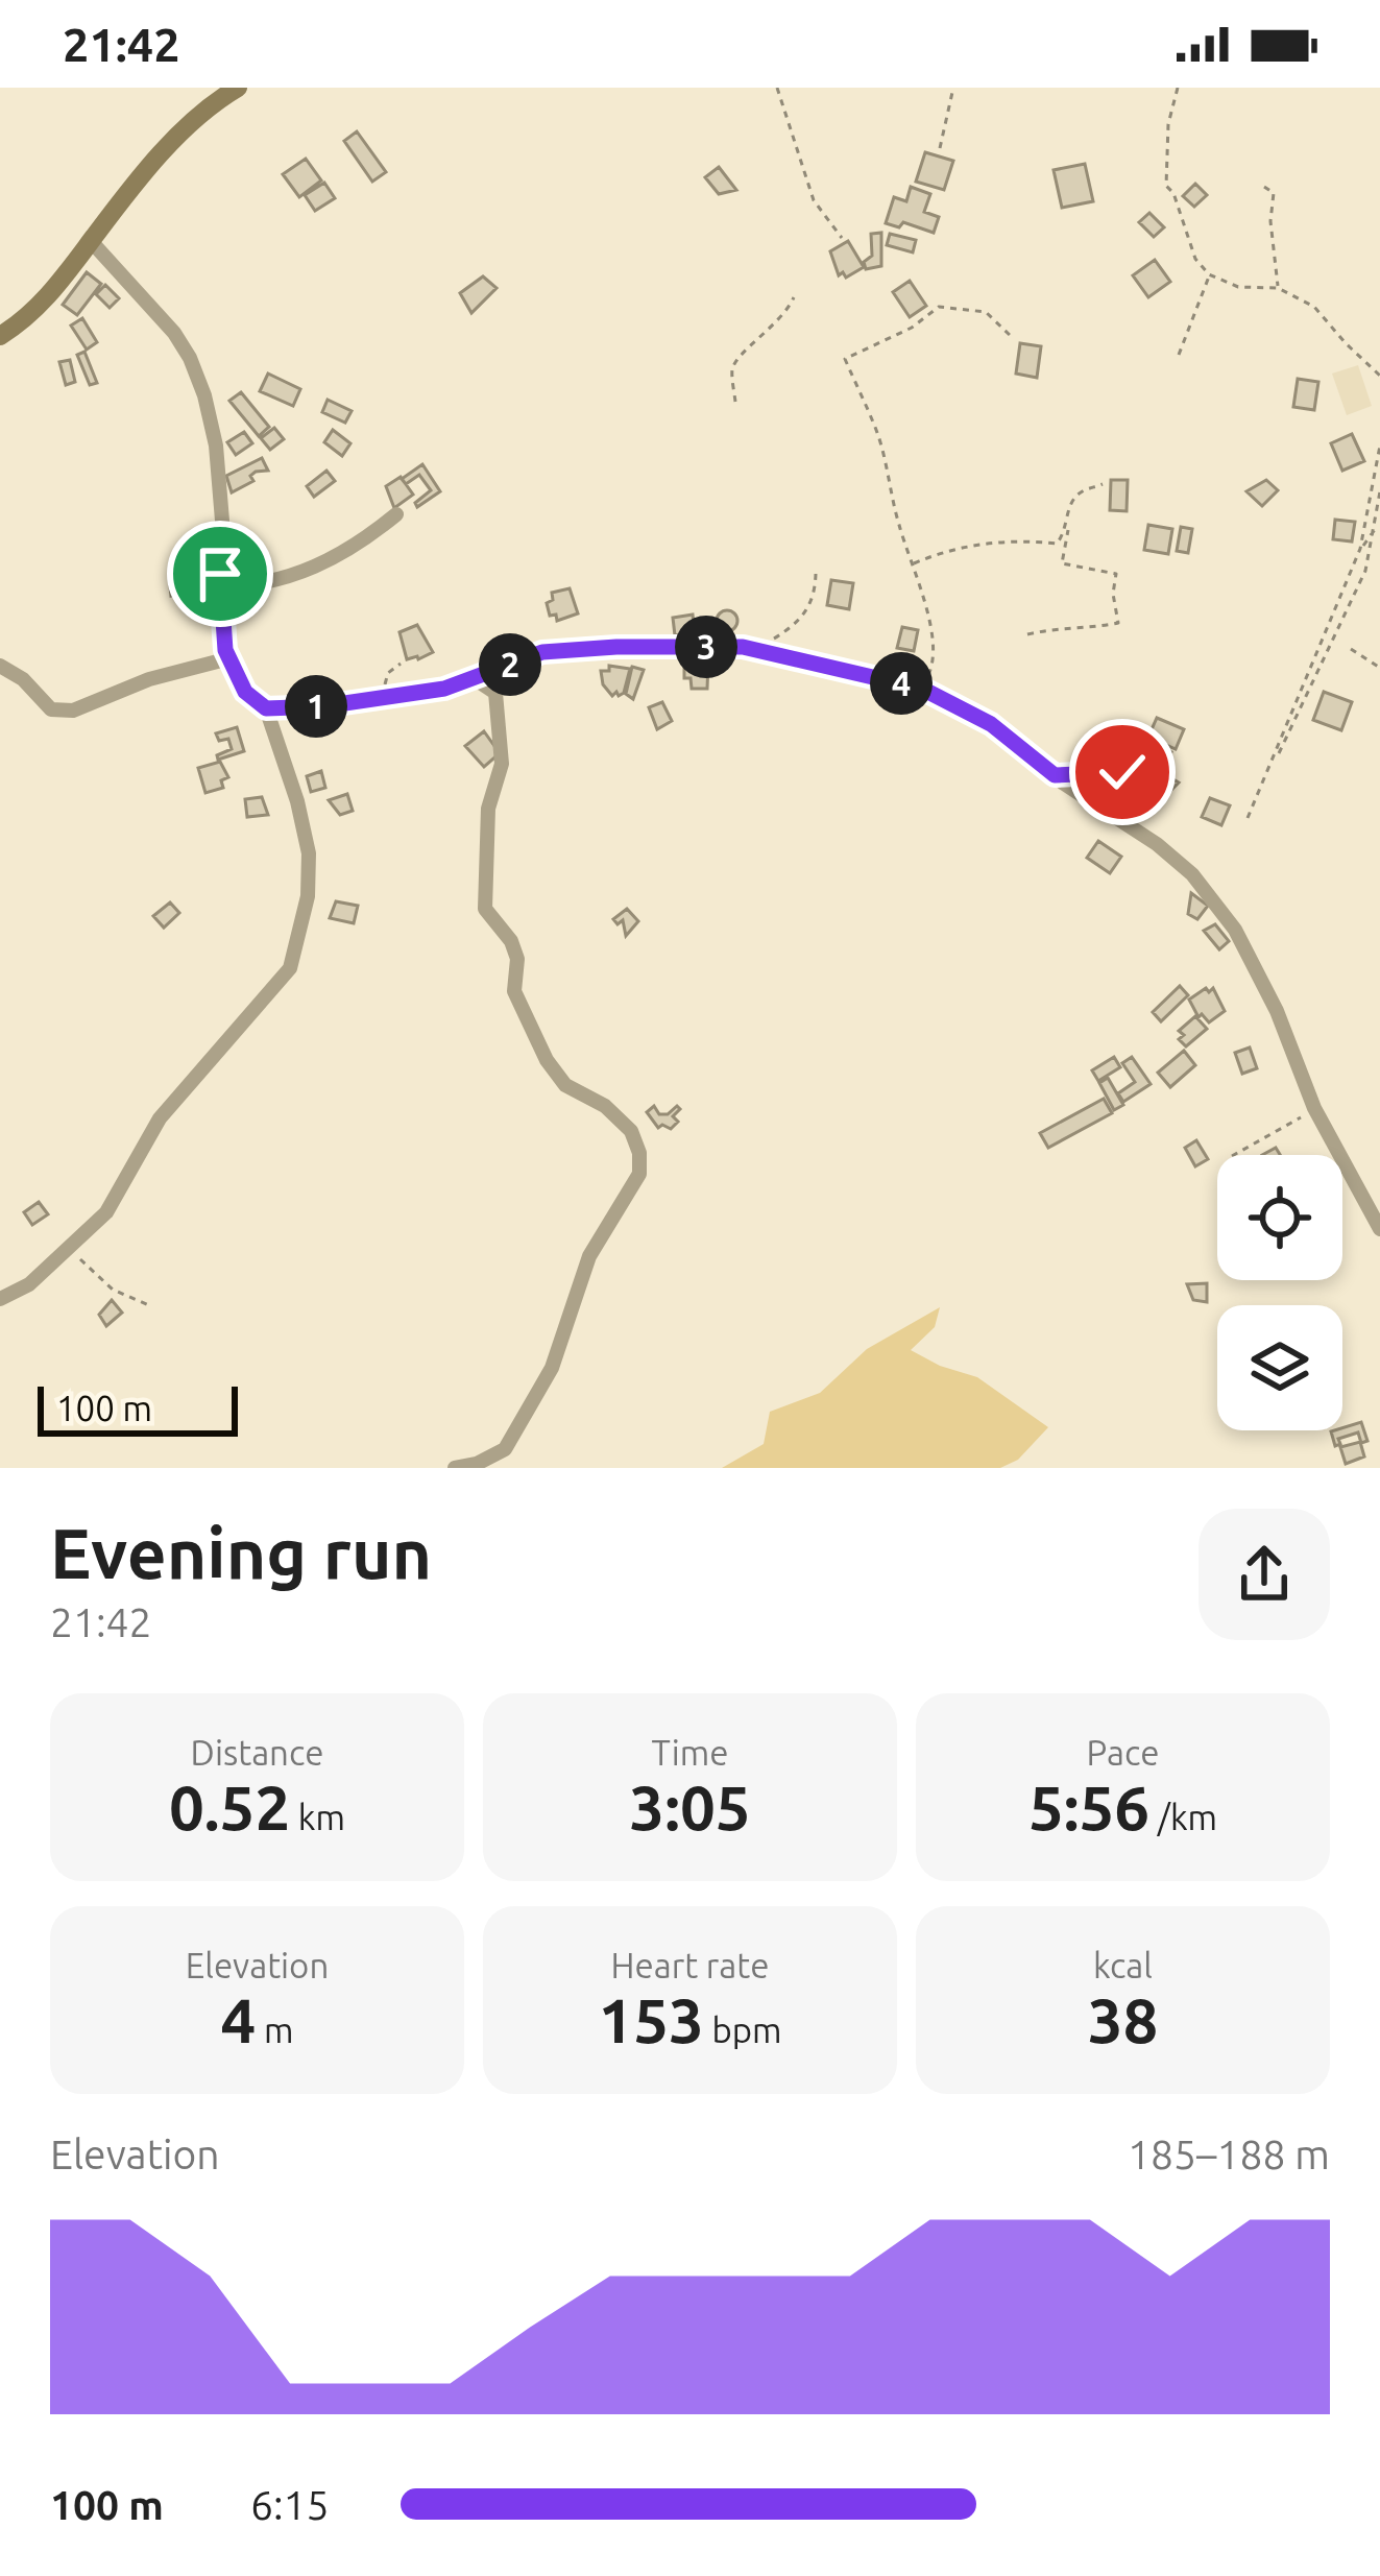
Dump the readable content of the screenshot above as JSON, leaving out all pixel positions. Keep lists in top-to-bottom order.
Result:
{
  "scale_bar": "100 m",
  "page": {
    "status": "21:42",
    "pins": [
      "3",
      "2",
      "4",
      "1"
    ],
    "scale": "100 m",
    "heading": ["Evening run", "21:42"],
    "stats": [
      ["Distance", "0.52 km"],
      ["Time", "3:05"],
      ["Pace", "5:56 /km"],
      ["Elevation", "4 m"],
      ["Heart rate", "153 bpm"],
      ["kcal", "38"]
    ],
    "chart": ["Elevation", "185–188 m"],
    "list": [
      {
        "name": "100 m",
        "note": "6:15"
      }
    ]
  }
}
